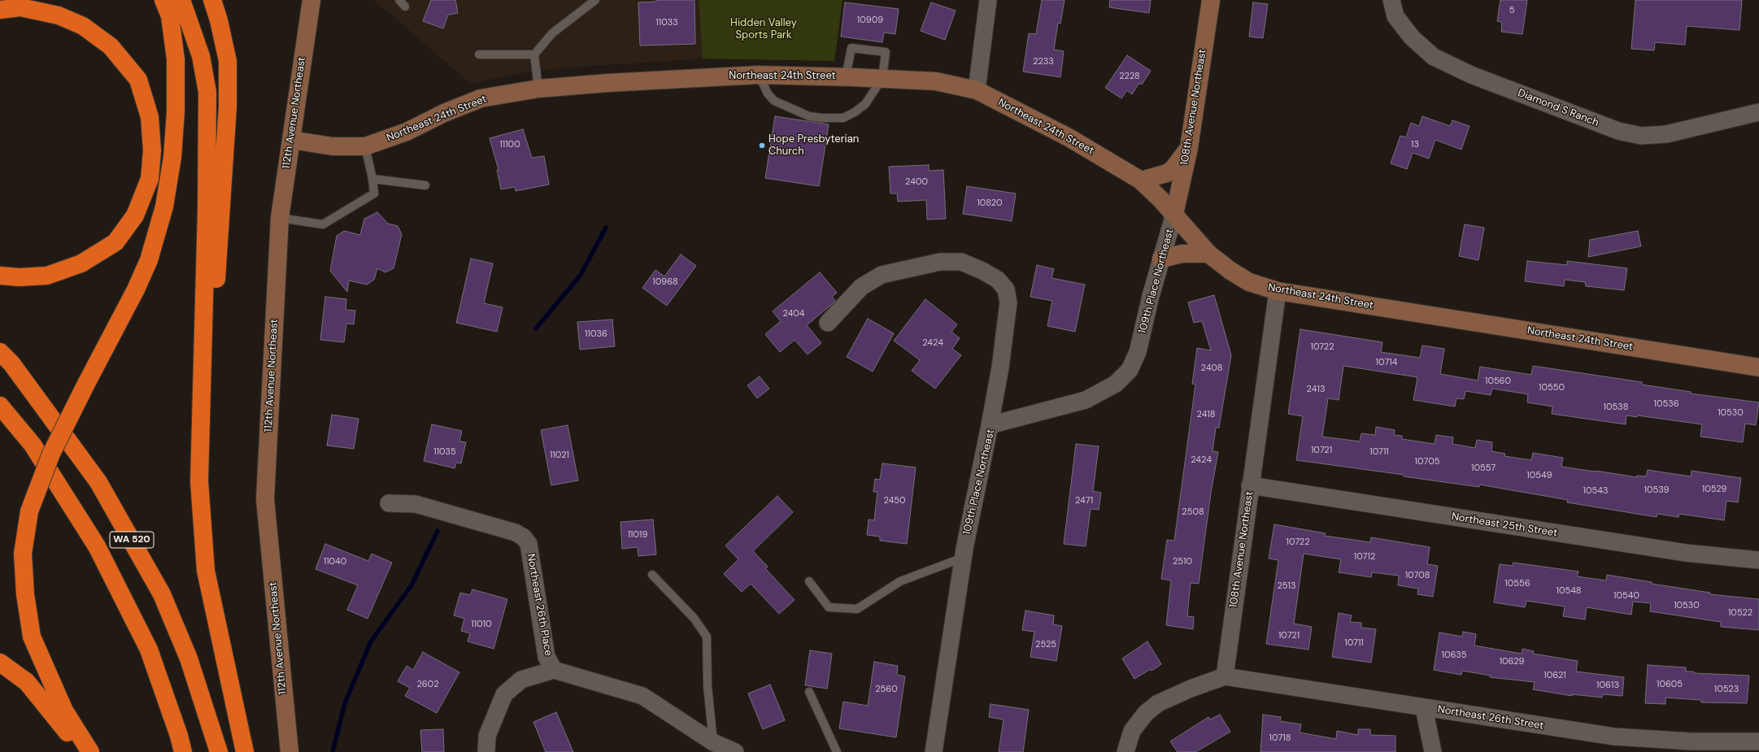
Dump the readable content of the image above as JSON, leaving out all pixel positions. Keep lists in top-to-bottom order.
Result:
{
  "streets": {
    "highway": ["WA 520"],
    "main road": ["Northeast 24th Street", "108th Avenue Northeast", "112th Avenue Northeast"],
    "street": [
      "Diamond S Ranch",
      "109th Place Northeast",
      "Northeast 25th Street",
      "Northeast 26th Place",
      "Northeast 26th Street"
    ]
  },
  "crossings": [
    ["Northeast 24th Street", "108th Avenue Northeast"],
    ["Northeast 24th Street", "112th Avenue Northeast"],
    ["Northeast 24th Street", "109th Place Northeast"],
    ["108th Avenue Northeast", "109th Place Northeast"],
    ["108th Avenue Northeast", "Northeast 25th Street"],
    ["108th Avenue Northeast", "Northeast 26th Street"]
  ],
  "parks": ["Hidden Valley Sports Park"],
  "places": ["Hope Presbyterian Church"],
  "house_numbers": [
    "5",
    "10909",
    "11033",
    "2233",
    "2228",
    "11100",
    "13",
    "2400",
    "10820",
    "10968",
    "2404",
    "11036",
    "2424",
    "10722",
    "10714",
    "2408",
    "10560",
    "10550",
    "2413",
    "10536",
    "10538",
    "10530",
    "2418",
    "10721",
    "11035",
    "10711",
    "11021",
    "2424",
    "10705",
    "10557",
    "10549",
    "10529",
    "10539",
    "10543",
    "2450",
    "2471",
    "2508",
    "11019",
    "10722",
    "10712",
    "11040",
    "2510",
    "10708",
    "10556",
    "2513",
    "10548",
    "10540",
    "10530",
    "10522",
    "11010",
    "10721",
    "10711",
    "2525",
    "10635",
    "10629",
    "10621",
    "2602",
    "10605",
    "10613",
    "2560",
    "10523",
    "10718"
  ]
}
